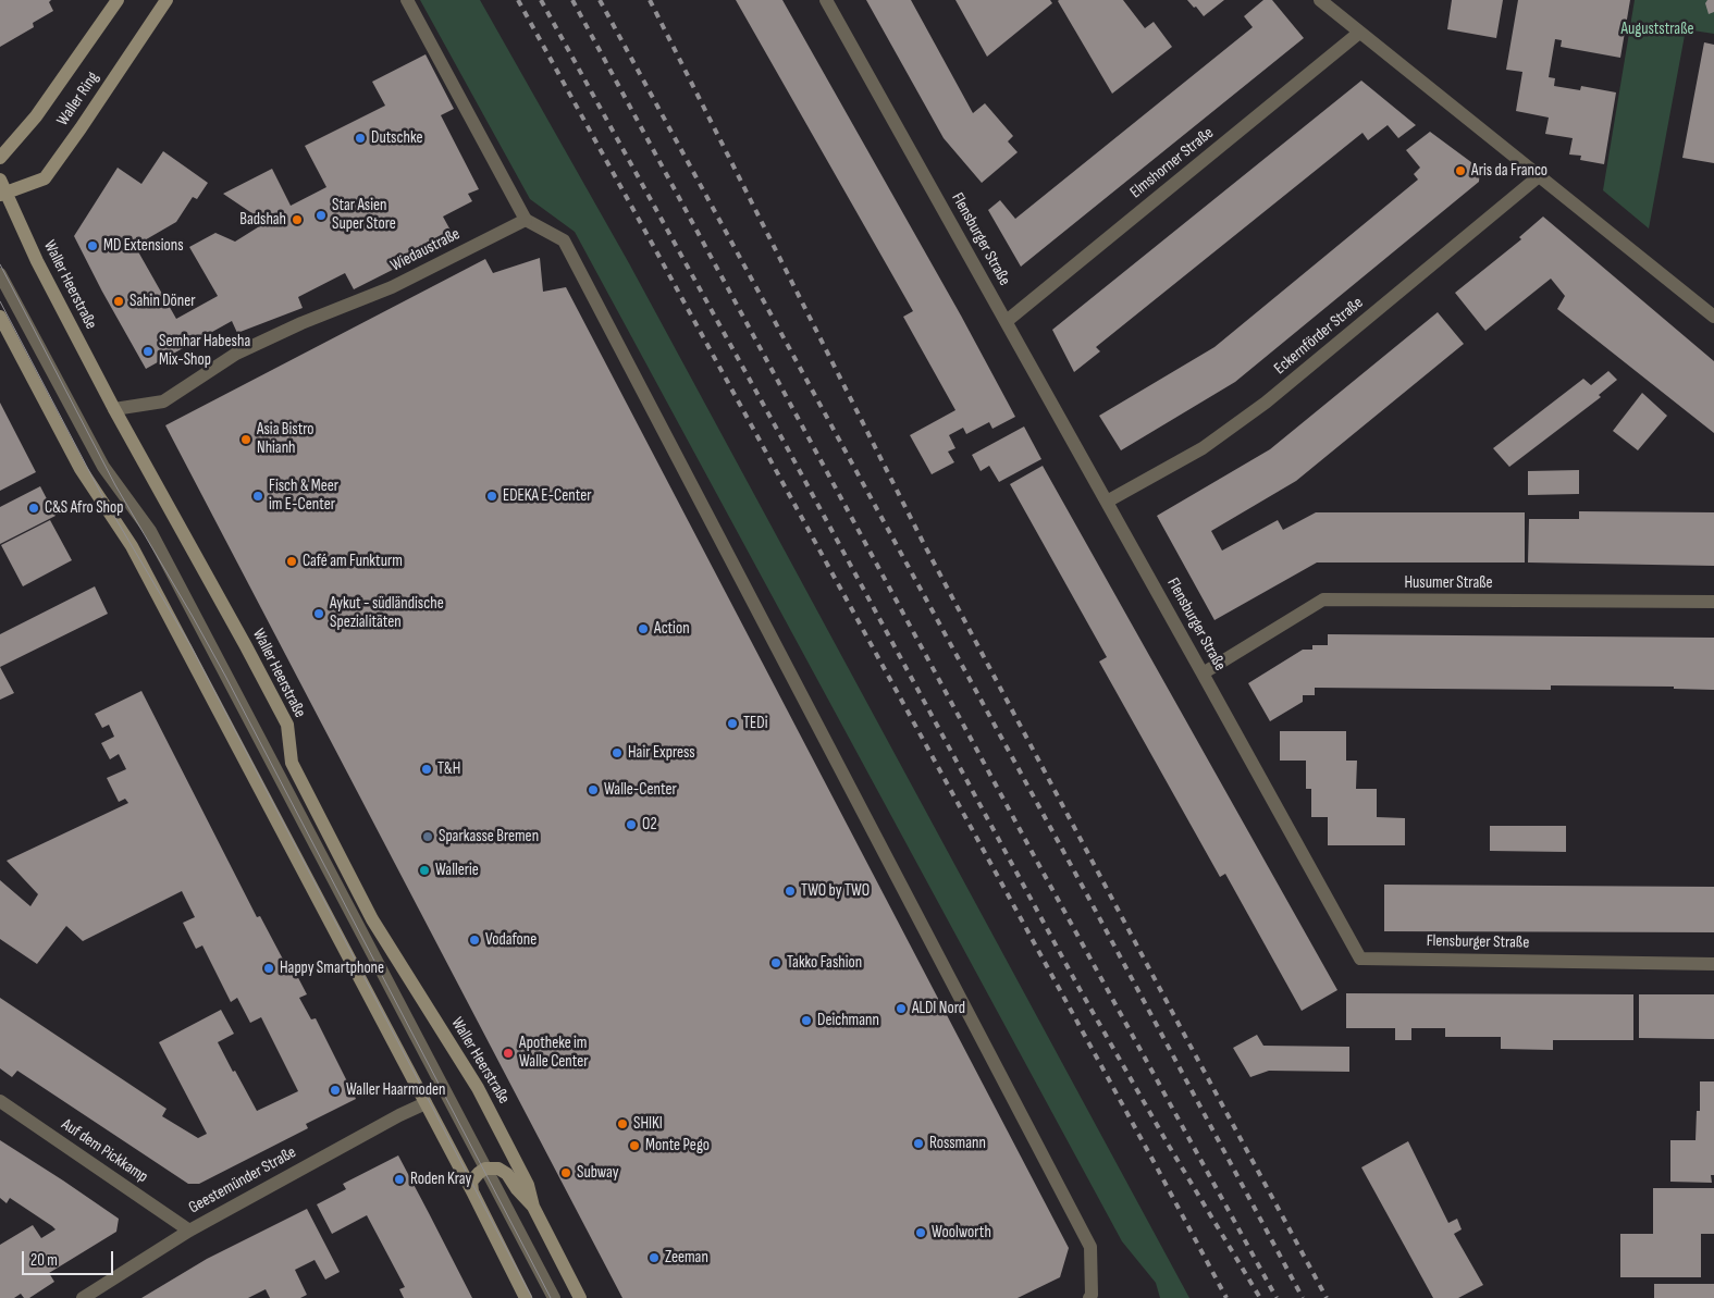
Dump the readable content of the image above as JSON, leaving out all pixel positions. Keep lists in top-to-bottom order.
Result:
{
  "streets": {
    "main road": ["Waller Ring", "Waller Heerstraße"],
    "street": [
      "Elmshorner Straße",
      "Flensburger Straße",
      "Wiedaustraße",
      "Eckernförder Straße",
      "Husumer Straße",
      "Auf dem Pickkamp",
      "Geestemünder Straße"
    ]
  },
  "crossings": [
    ["Waller Ring", "Waller Heerstraße"],
    ["Elmshorner Straße", "Flensburger Straße"],
    ["Flensburger Straße", "Eckernförder Straße"],
    ["Flensburger Straße", "Husumer Straße"],
    ["Wiedaustraße", "Waller Heerstraße"],
    ["Auf dem Pickkamp", "Geestemünder Straße"]
  ],
  "parks": ["Auguststraße"],
  "places": [
    "Dutschke",
    "Aris da Franco",
    "Star Asien Super Store",
    "Badshah",
    "MD Extensions",
    "Sahin Döner",
    "Semhar Habesha Mix-Shop",
    "Asia Bistro Nhianh",
    "Fisch & Meer im E-Center",
    "EDEKA E-Center",
    "C&S Afro Shop",
    "Café am Funkturm",
    "Aykut - südländische Spezialitäten",
    "Action",
    "TEDi",
    "Hair Express",
    "T&H",
    "Walle-Center",
    "O2",
    "Sparkasse Bremen",
    "Wallerie",
    "TWO by TWO",
    "Vodafone",
    "Takko Fashion",
    "Happy Smartphone",
    "ALDI Nord",
    "Deichmann",
    "Apotheke im Walle Center",
    "Waller Haarmoden",
    "SHIKI",
    "Rossmann",
    "Monte Pego",
    "Subway",
    "Roden Kray",
    "Woolworth",
    "Zeeman"
  ],
  "scale_bar": "20 m"
}
